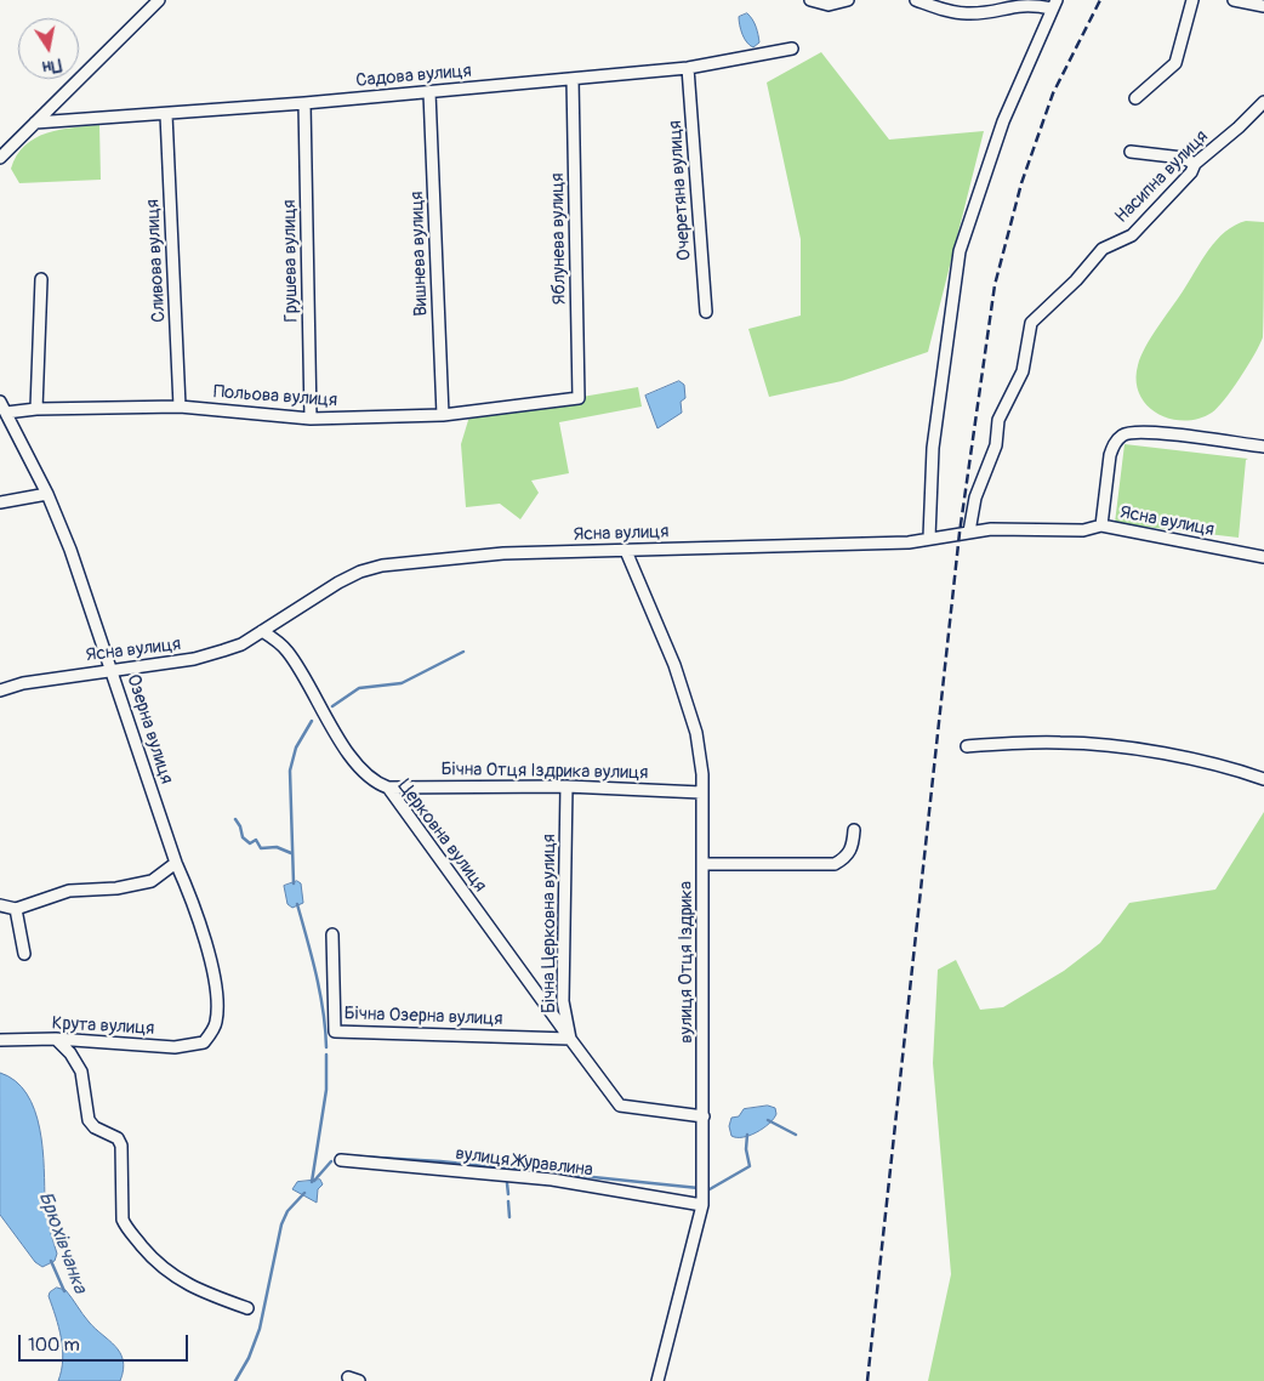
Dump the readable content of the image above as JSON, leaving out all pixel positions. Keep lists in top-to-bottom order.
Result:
{
  "streets": {
    "street": [
      "Садова вулиця",
      "Насипна вулиця",
      "Очеретяна вулиця",
      "Яблунева вулиця",
      "Вишнева вулиця",
      "Сливова вулиця",
      "Грушева вулиця",
      "Польова вулиця",
      "Ясна вулиця",
      "Озерна вулиця",
      "Бічна Отця Іздрика вулиця",
      "Церковна вулиця",
      "Бічна Церковна вулиця",
      "вулиця Отця Іздрика",
      "Бічна Озерна вулиця",
      "Крута вулиця",
      "вулиця Журавлина"
    ]
  },
  "crossings": [
    ["Садова вулиця", "Очеретяна вулиця"],
    ["Садова вулиця", "Яблунева вулиця"],
    ["Садова вулиця", "Вишнева вулиця"],
    ["Садова вулиця", "Сливова вулиця"],
    ["Садова вулиця", "Грушева вулиця"],
    ["Насипна вулиця", "Ясна вулиця"],
    ["Яблунева вулиця", "Польова вулиця"],
    ["Вишнева вулиця", "Польова вулиця"],
    ["Сливова вулиця", "Польова вулиця"],
    ["Грушева вулиця", "Польова вулиця"],
    ["Польова вулиця", "Озерна вулиця"],
    ["Ясна вулиця", "Озерна вулиця"],
    ["Ясна вулиця", "Церковна вулиця"],
    ["Ясна вулиця", "вулиця Отця Іздрика"],
    ["Озерна вулиця", "Крута вулиця"],
    ["Бічна Отця Іздрика вулиця", "Церковна вулиця"],
    ["Бічна Отця Іздрика вулиця", "Бічна Церковна вулиця"],
    ["Бічна Отця Іздрика вулиця", "вулиця Отця Іздрика"],
    ["Церковна вулиця", "Бічна Церковна вулиця"],
    ["Церковна вулиця", "Бічна Озерна вулиця"],
    ["Бічна Церковна вулиця", "вулиця Отця Іздрика"],
    ["Бічна Церковна вулиця", "Бічна Озерна вулиця"],
    ["вулиця Отця Іздрика", "вулиця Журавлина"]
  ],
  "water": ["Брюхівчанка"],
  "scale_bar": "100 m",
  "north": "bottom"
}
